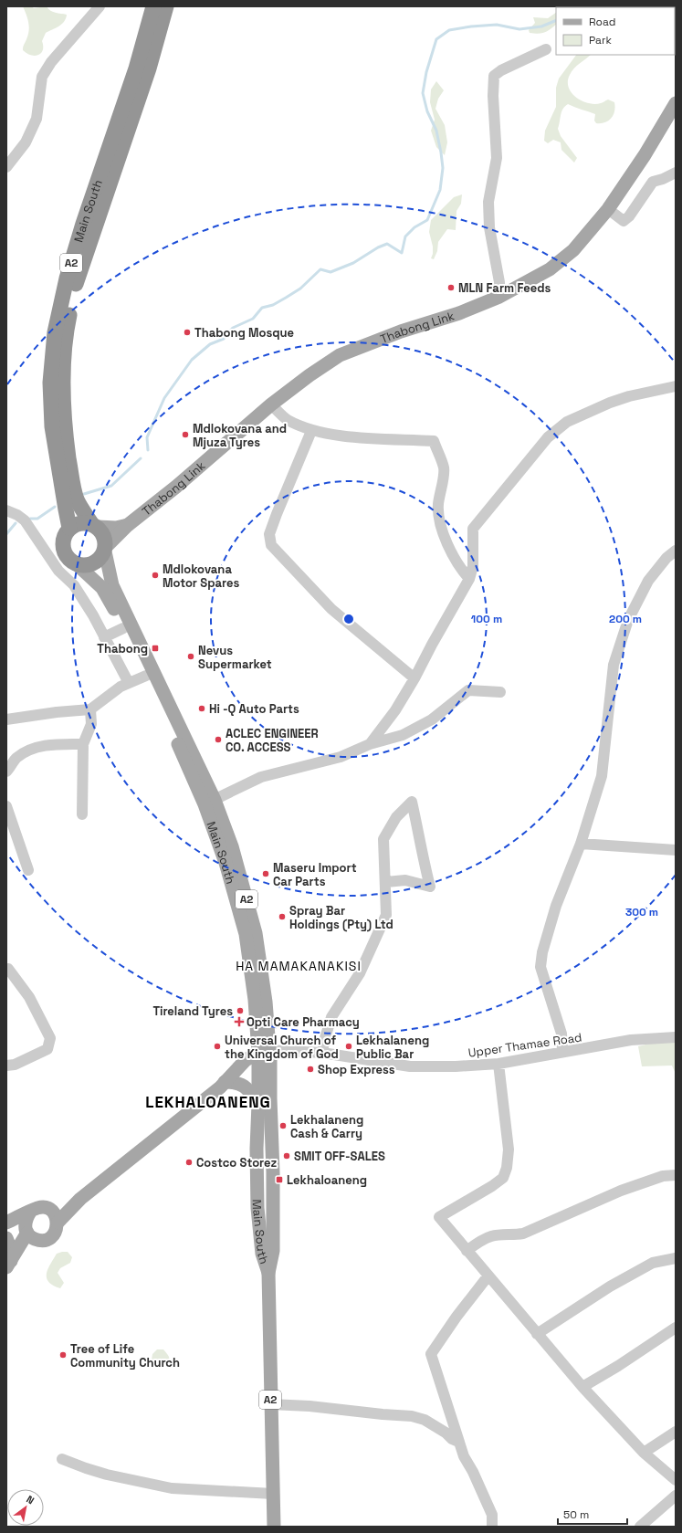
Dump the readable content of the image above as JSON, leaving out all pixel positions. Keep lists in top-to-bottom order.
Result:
{
  "streets": {
    "highway": ["Main South", "A2"],
    "main road": ["Thabong Link"],
    "street": ["Upper Thamae Road"]
  },
  "crossings": [
    ["Main South", "A2"],
    ["Main South", "Thabong Link"],
    ["Main South", "Upper Thamae Road"]
  ],
  "districts": ["HA MAMAKANAKISI", "LEKHALOANENG"],
  "places": {
    "other": [
      "MLN Farm Feeds",
      "Thabong Mosque",
      "Mdlokovana and Mjuza Tyres",
      "Mdlokovana Motor Spares",
      "Nevus Supermarket",
      "Hi -Q Auto Parts",
      "ACLEC ENGINEER CO. ACCESS",
      "Maseru Import Car Parts",
      "Spray Bar Holdings (Pty) Ltd",
      "Tireland Tyres",
      "Universal Church of the Kingdom of God",
      "Lekhalaneng Public Bar",
      "Shop Express",
      "Lekhalaneng Cash & Carry",
      "SMIT OFF-SALES",
      "Costco Storez",
      "Tree of Life Community Church"
    ],
    "transit": ["Thabong", "Lekhaloaneng"],
    "health": ["Opti Care Pharmacy"]
  },
  "legend": ["Road", "Park"],
  "scale_bar": "50 m",
  "north": "top right",
  "rings": ["100 m", "200 m", "300 m"]
}
